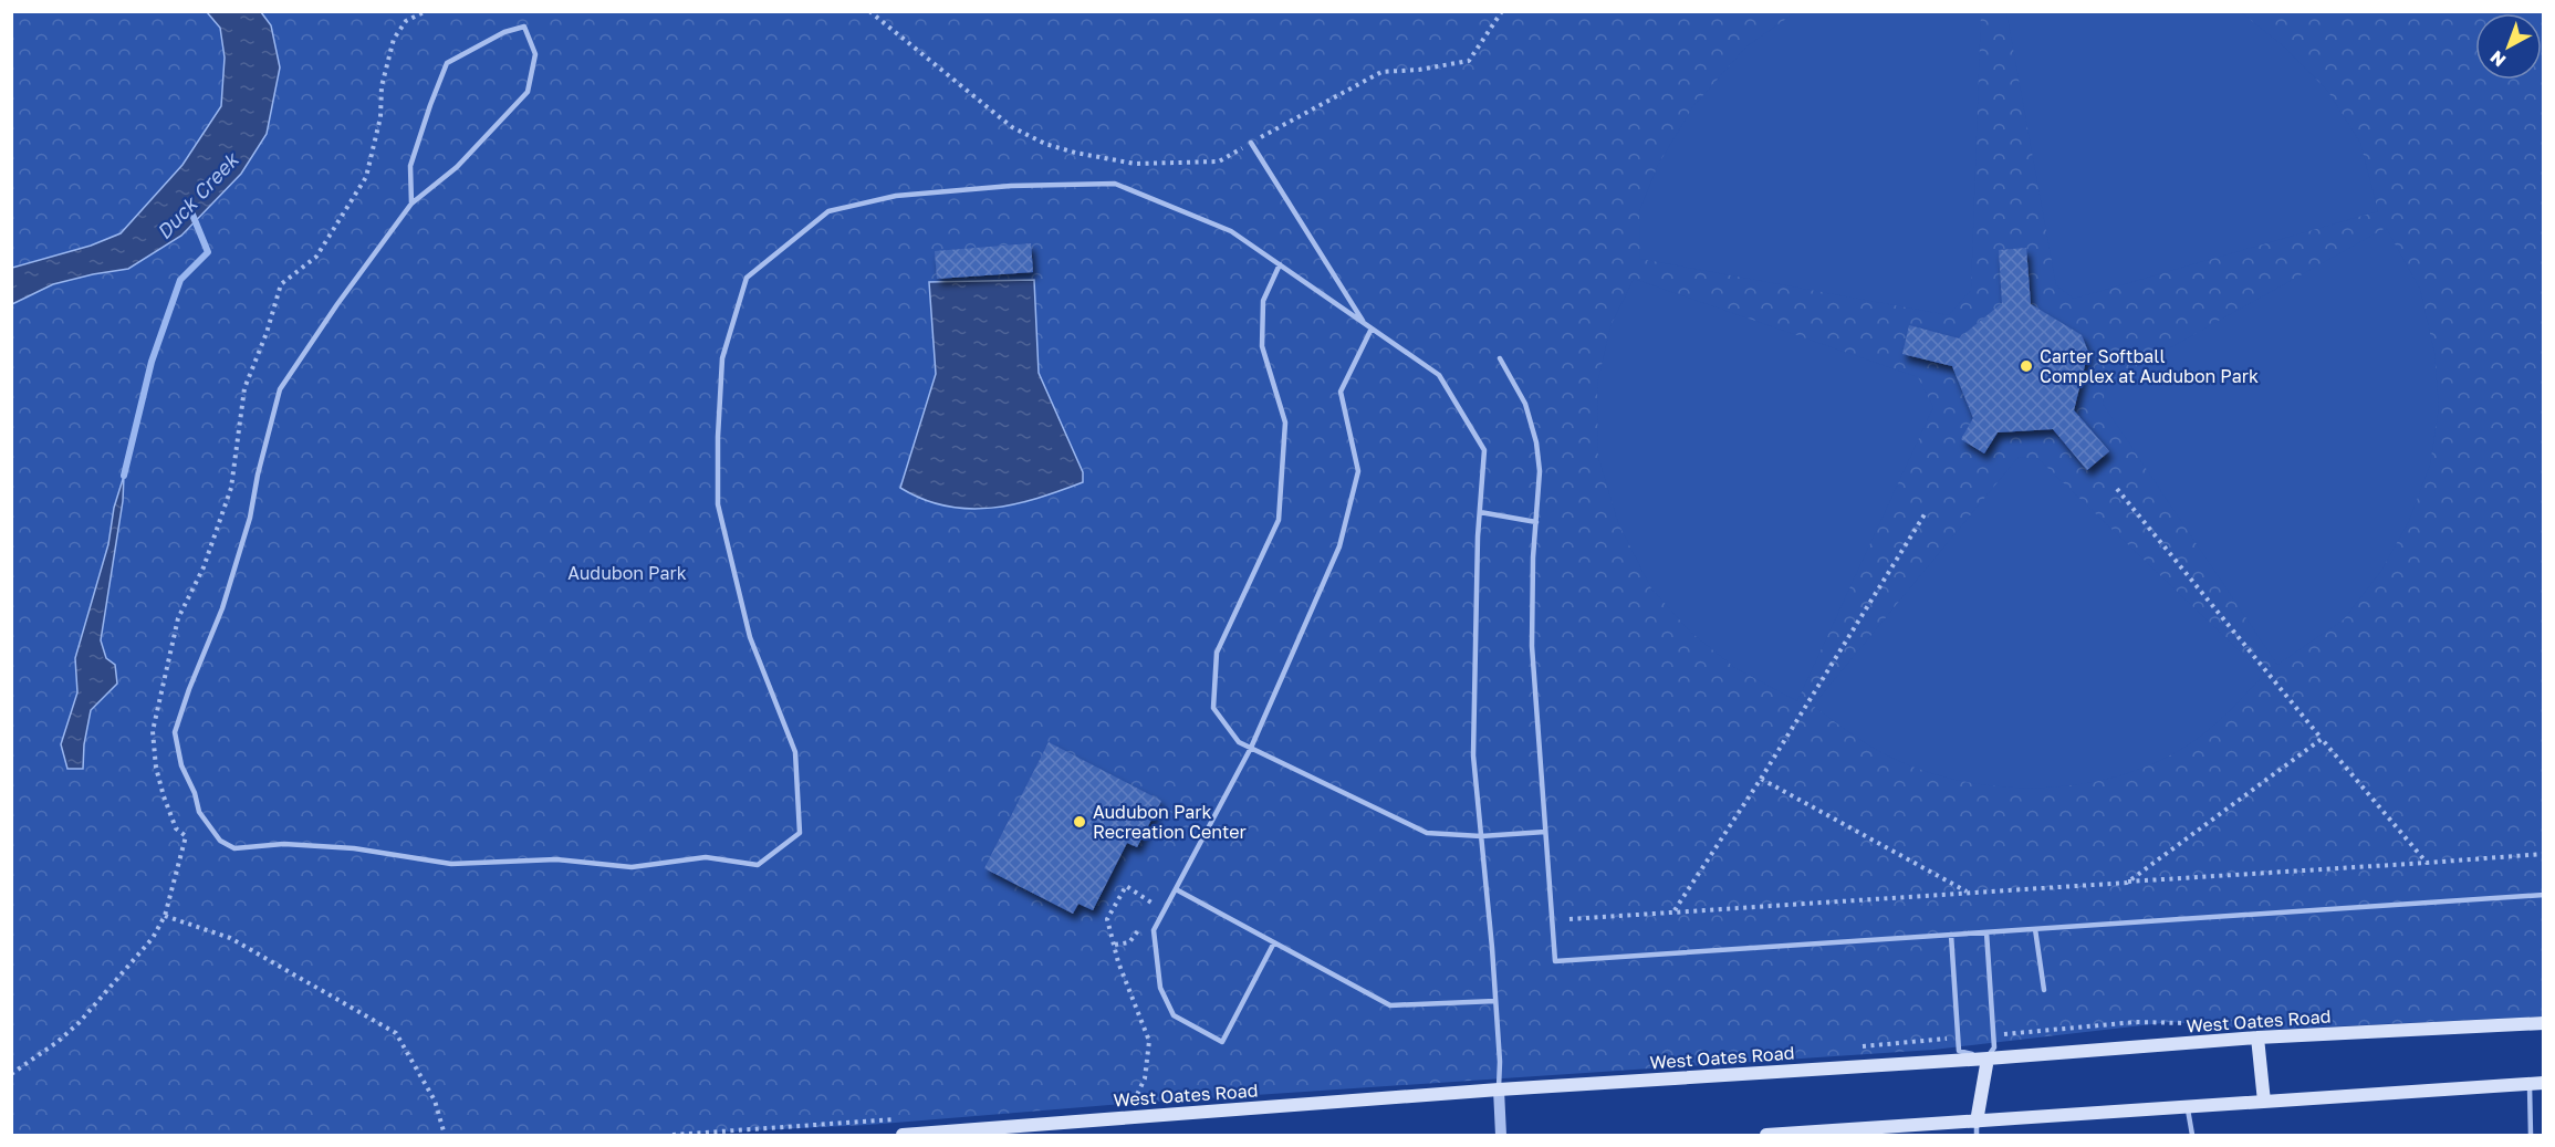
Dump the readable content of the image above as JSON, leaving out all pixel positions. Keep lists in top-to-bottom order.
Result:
{
  "streets": {
    "main road": ["West Oates Road"]
  },
  "water": ["Duck Creek"],
  "parks": ["Audubon Park"],
  "places": ["Carter Softball Complex at Audubon Park", "Audubon Park Recreation Center"],
  "north": "bottom left"
}
